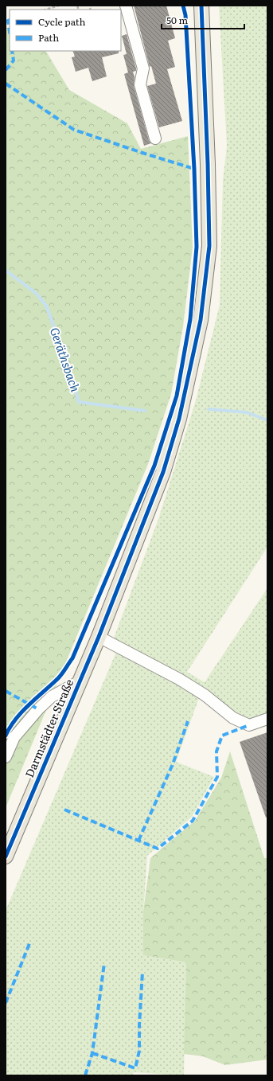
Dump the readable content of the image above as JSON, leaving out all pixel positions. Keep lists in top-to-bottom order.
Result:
{
  "streets": {
    "main road": ["Darmstädter Straße"]
  },
  "water": ["Geräthsbach"],
  "legend": ["Cycle path", "Path"],
  "scale_bar": "50 m"
}
